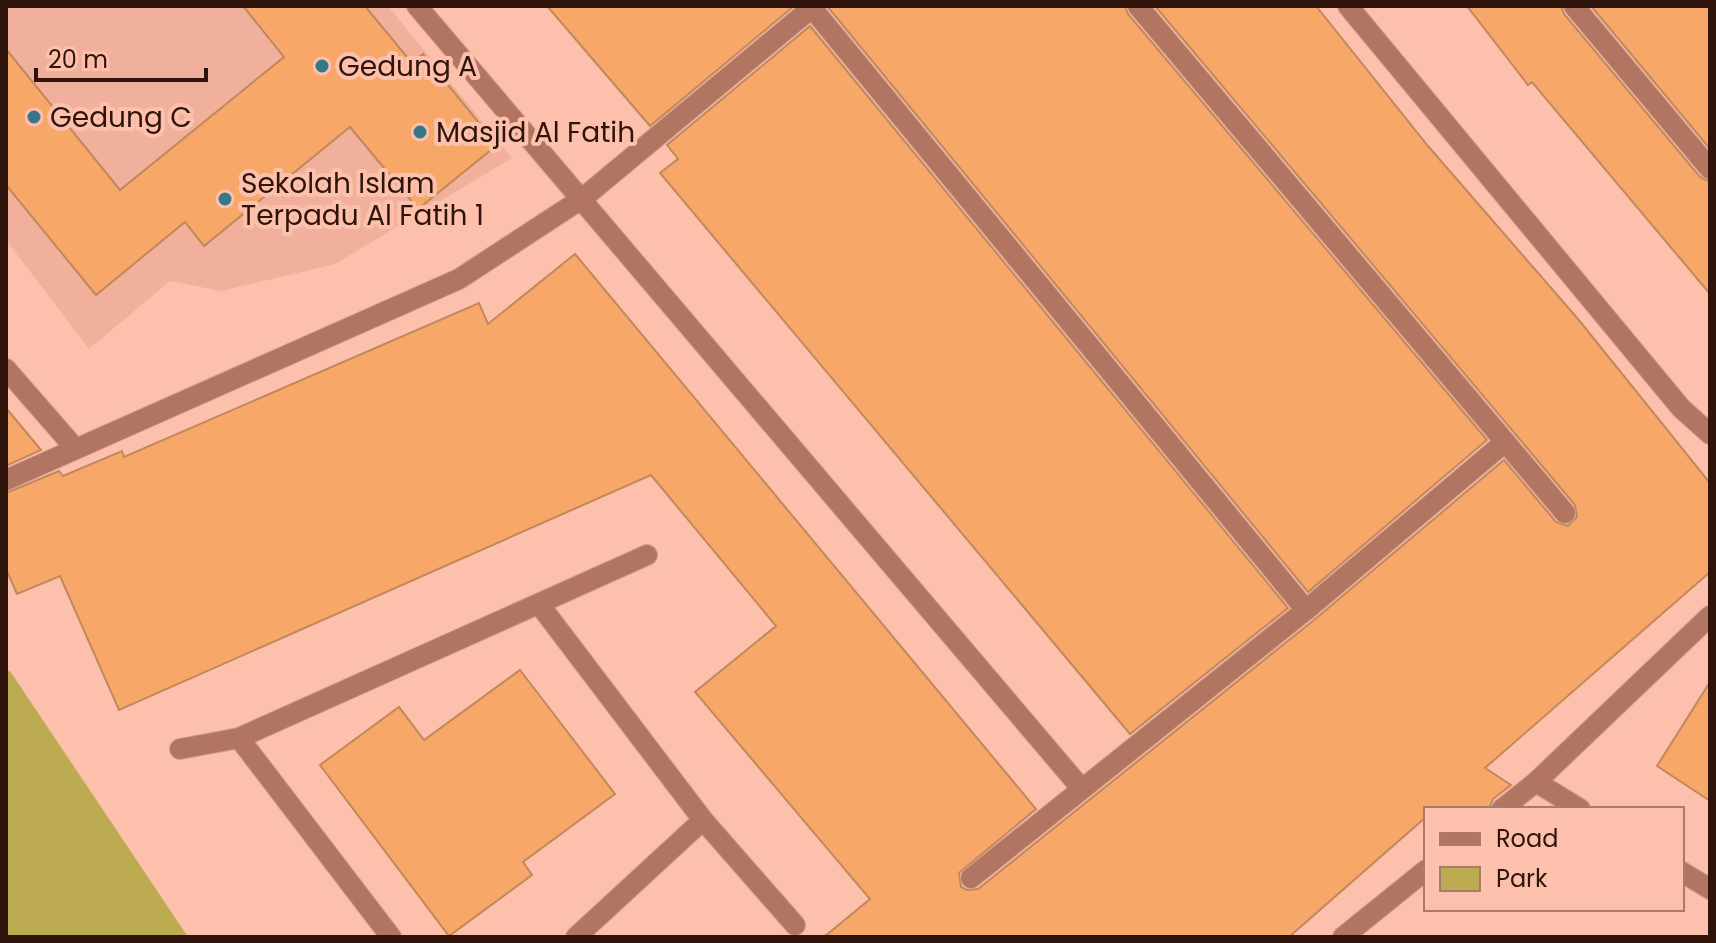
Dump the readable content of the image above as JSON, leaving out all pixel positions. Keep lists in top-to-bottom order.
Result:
{
  "places": [
    "Gedung A",
    "Gedung C",
    "Masjid Al Fatih",
    "Sekolah Islam Terpadu Al Fatih 1"
  ],
  "legend": ["Road", "Park"],
  "scale_bar": "20 m"
}
